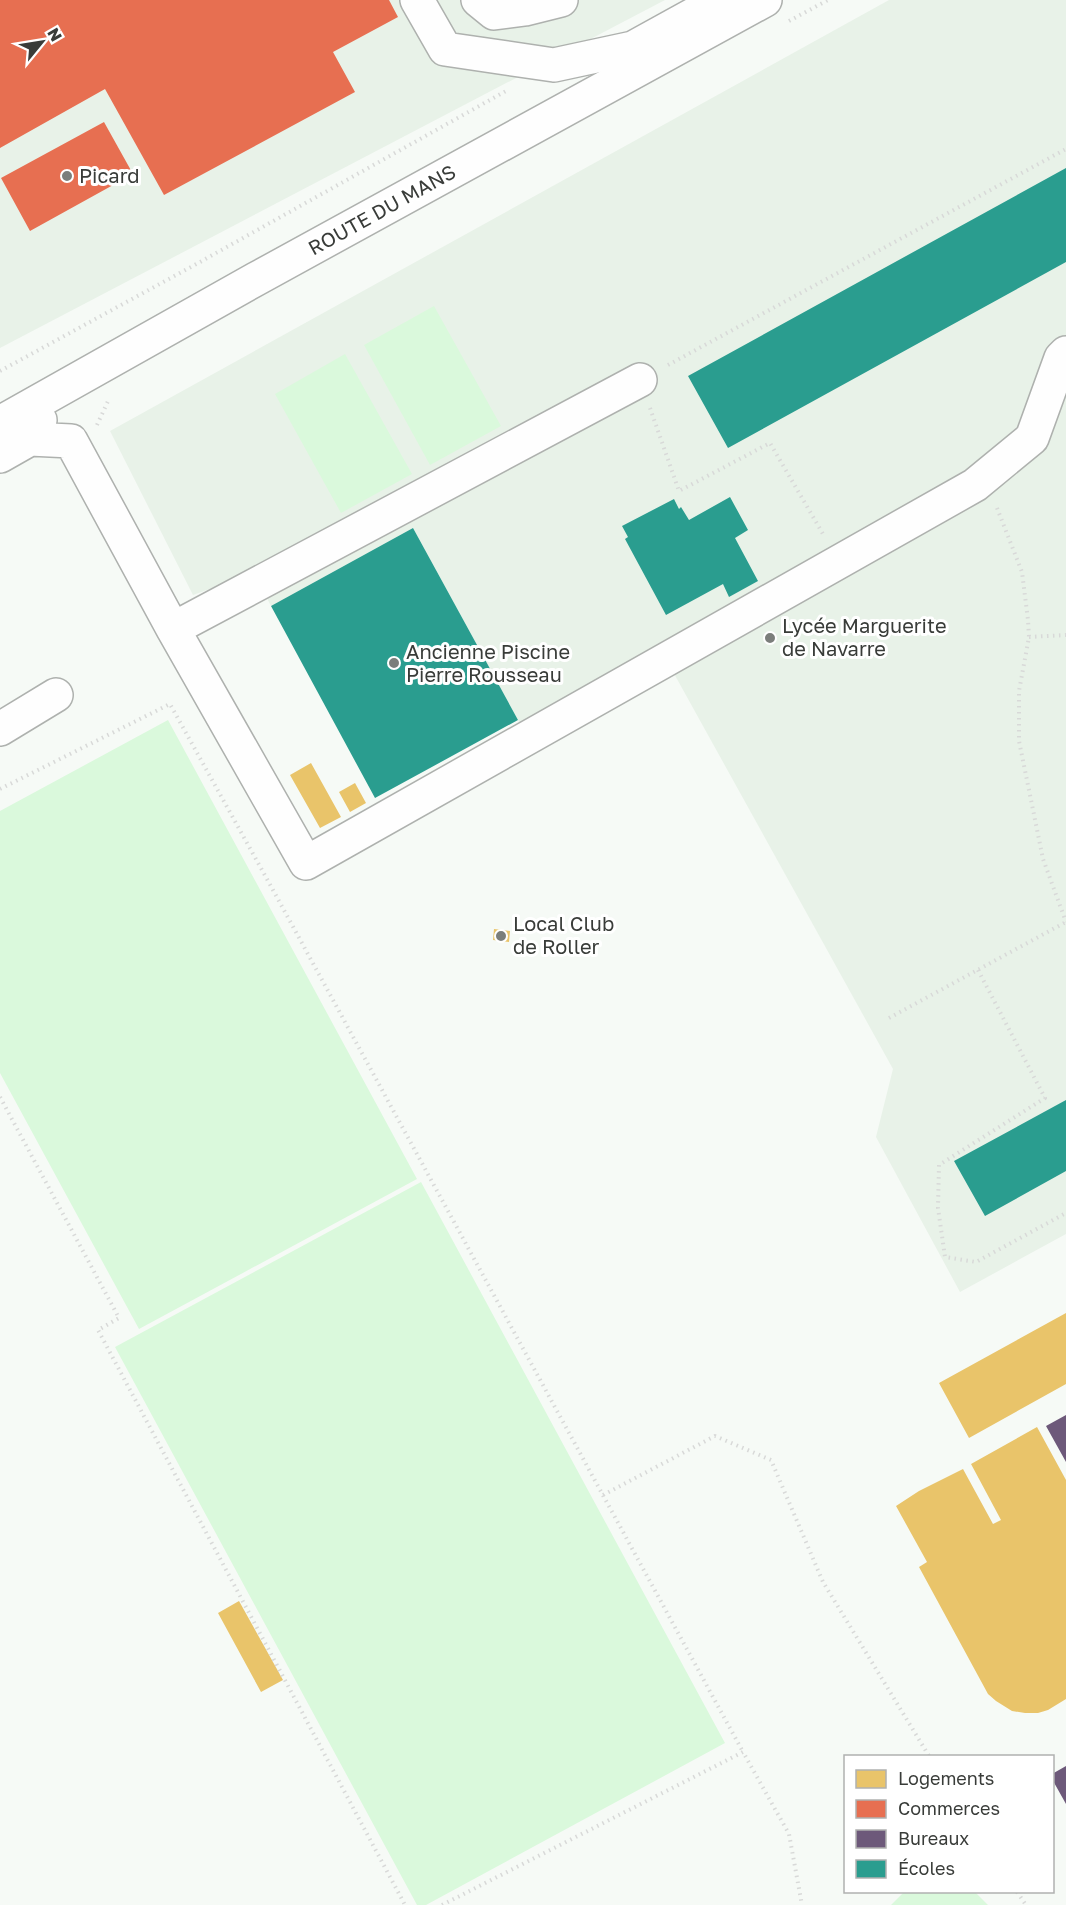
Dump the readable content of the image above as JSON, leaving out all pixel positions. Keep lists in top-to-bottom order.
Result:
{
  "streets": {
    "main road": ["ROUTE DU MANS"]
  },
  "places": [
    "Picard",
    "Lycée Marguerite de Navarre",
    "Ancienne Piscine Pierre Rousseau",
    "Local Club de Roller"
  ],
  "legend": [
    "Logements",
    "Commerces",
    "Bureaux",
    "Écoles"
  ],
  "north": "top right"
}
